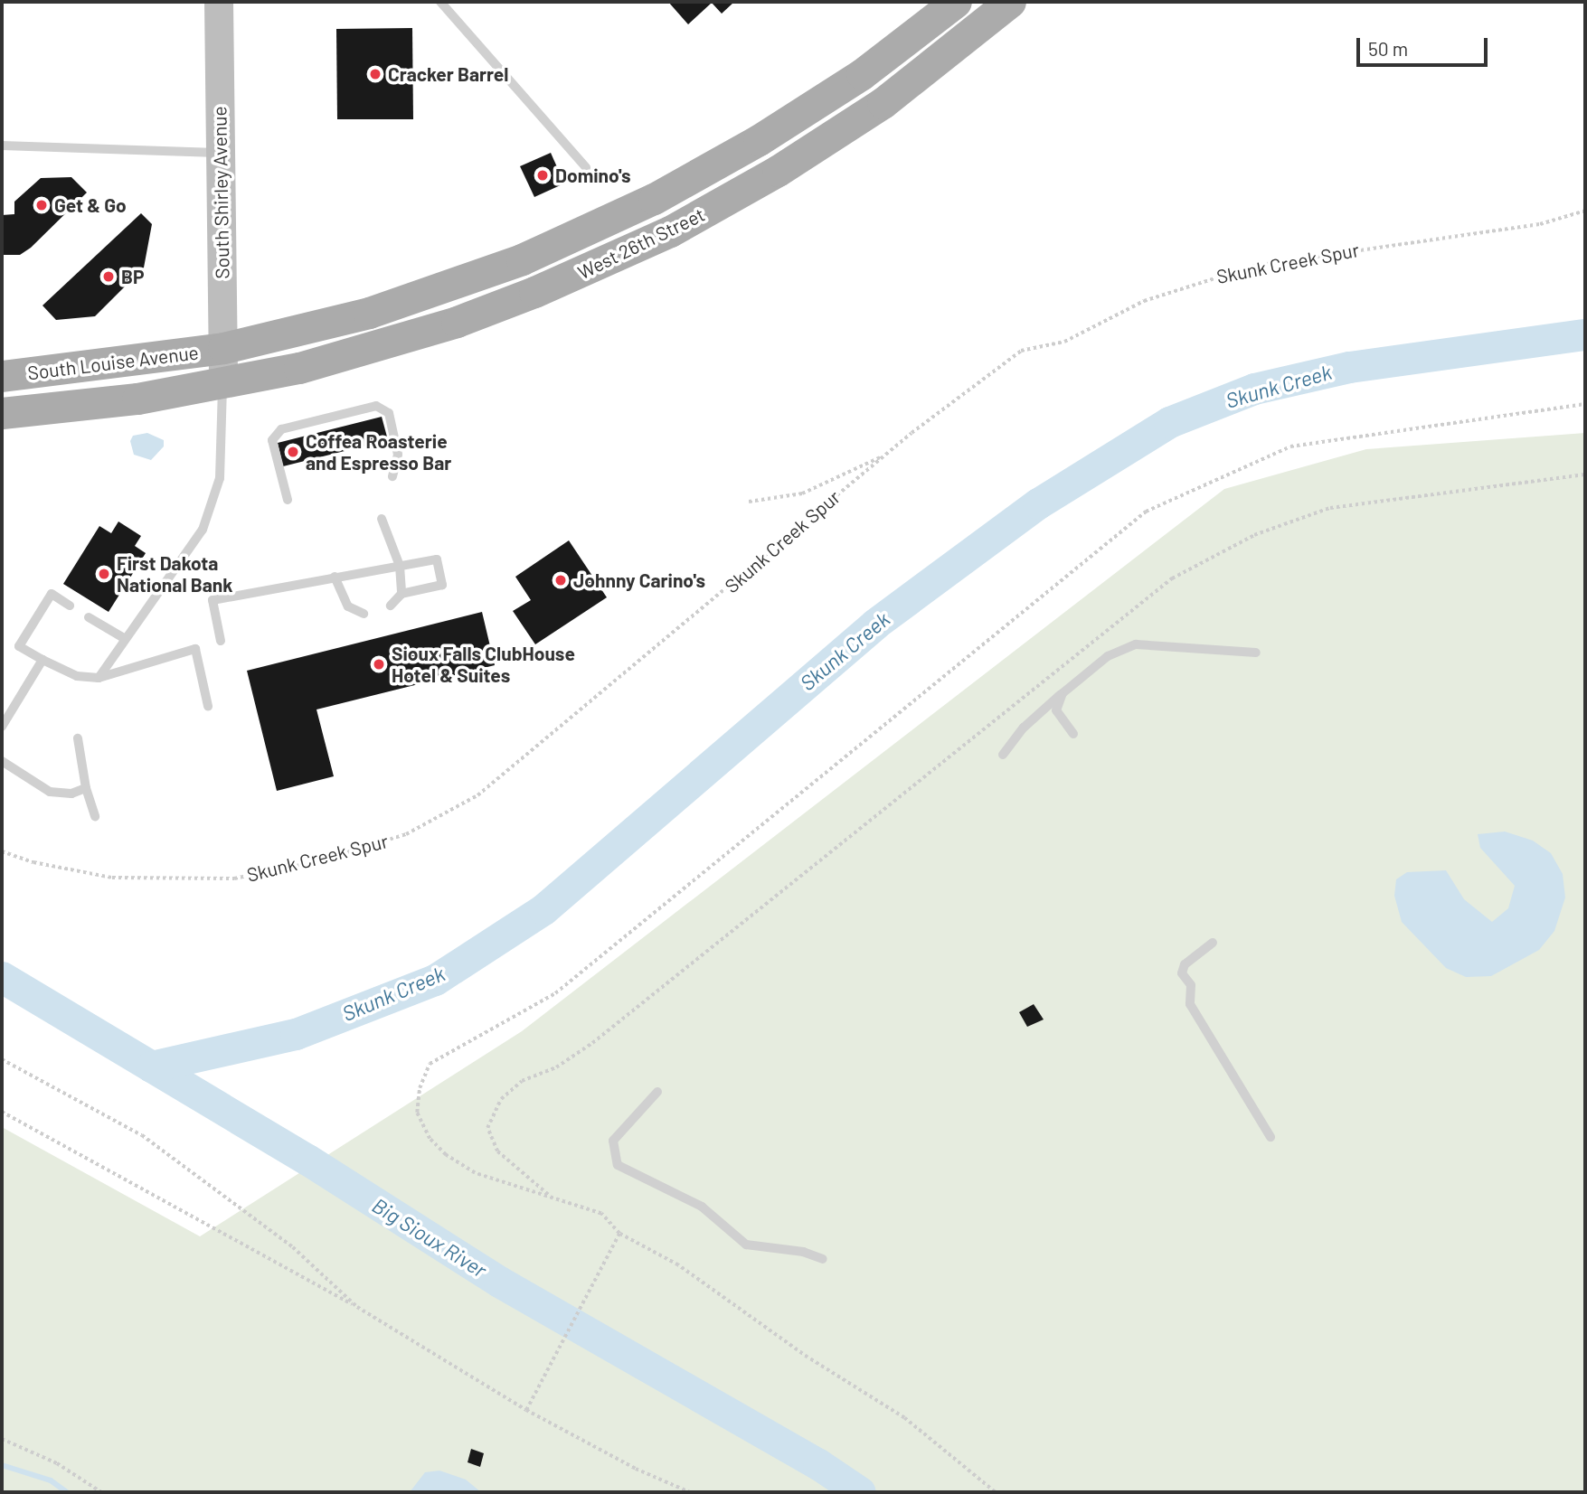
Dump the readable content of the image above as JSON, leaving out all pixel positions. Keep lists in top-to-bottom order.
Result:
{
  "streets": {
    "main road": ["West 26th Street", "South Louise Avenue"],
    "street": ["South Shirley Avenue"],
    "path": ["Skunk Creek Spur"]
  },
  "crossings": [
    ["South Shirley Avenue", "West 26th Street"],
    ["South Shirley Avenue", "South Louise Avenue"],
    ["West 26th Street", "South Louise Avenue"]
  ],
  "water": ["Skunk Creek", "Big Sioux River"],
  "places": [
    "Cracker Barrel",
    "Domino's",
    "Get & Go",
    "BP",
    "Coffea Roasterie and Espresso Bar",
    "First Dakota National Bank",
    "Johnny Carino's",
    "Sioux Falls ClubHouse Hotel & Suites"
  ],
  "scale_bar": "50 m"
}
